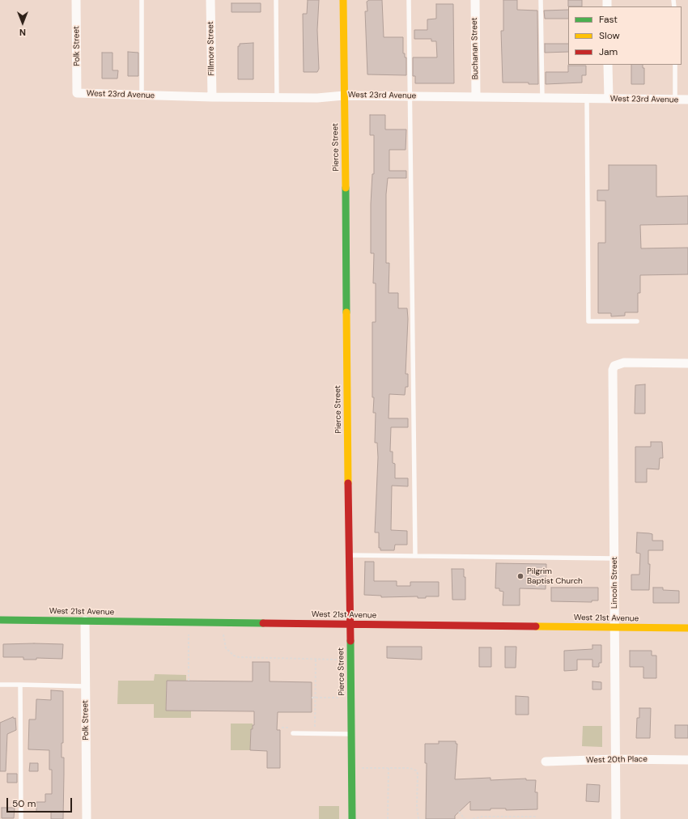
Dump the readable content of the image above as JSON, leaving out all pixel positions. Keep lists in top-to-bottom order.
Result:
{
  "streets": {
    "street": [
      "Polk Street",
      "Fillmore Street",
      "Buchanan Street",
      "West 23rd Avenue",
      "Pierce Street",
      "Lincoln Street",
      "West 21st Avenue",
      "West 20th Place"
    ]
  },
  "crossings": [
    ["Polk Street", "West 23rd Avenue"],
    ["Polk Street", "West 21st Avenue"],
    ["Fillmore Street", "West 23rd Avenue"],
    ["Buchanan Street", "West 23rd Avenue"],
    ["West 23rd Avenue", "Pierce Street"],
    ["Pierce Street", "West 21st Avenue"],
    ["Lincoln Street", "West 21st Avenue"],
    ["Lincoln Street", "West 20th Place"]
  ],
  "places": ["Pilgrim Baptist Church"],
  "legend": ["Fast", "Slow", "Jam"],
  "scale_bar": "50 m",
  "north": "bottom"
}
